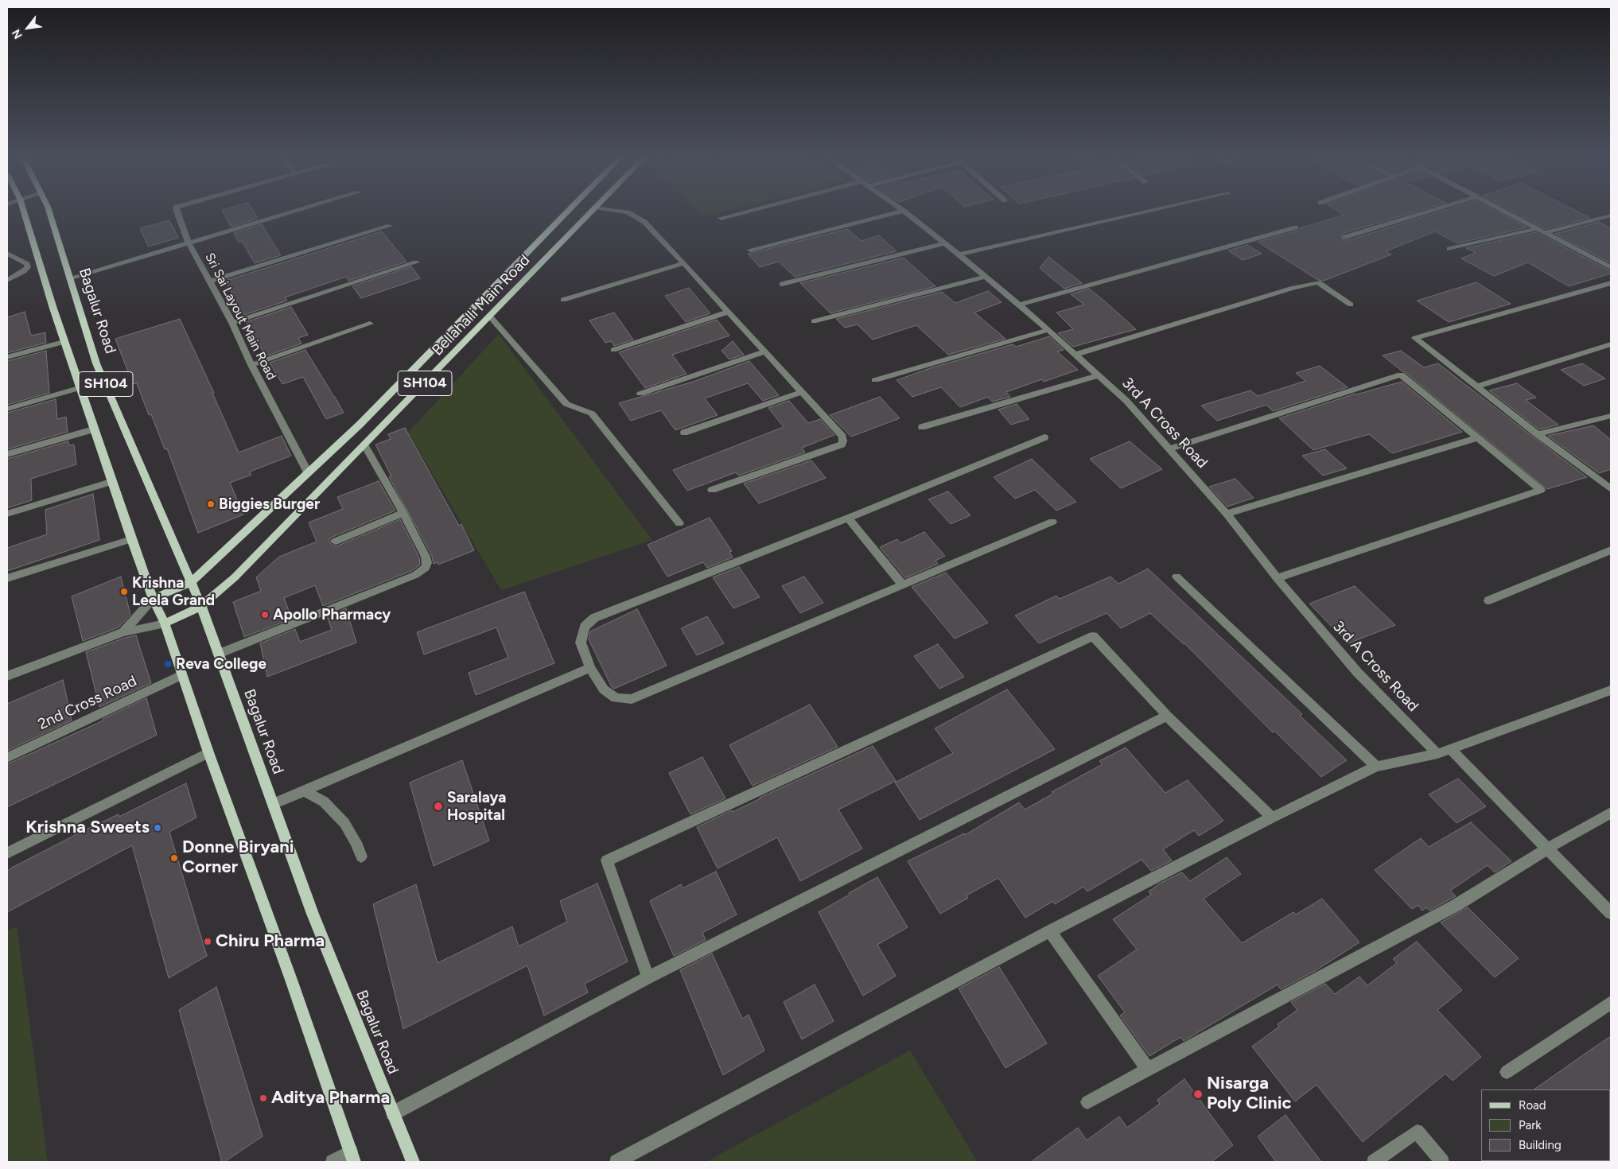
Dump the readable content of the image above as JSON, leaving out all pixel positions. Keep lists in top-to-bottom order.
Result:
{
  "streets": {
    "main road": ["Bellahalli Main Road", "Bagalur Road", "SH104"],
    "street": ["Sri Sai Layout Main Road", "3rd A Cross Road", "2nd Cross Road"]
  },
  "crossings": [
    ["Bellahalli Main Road", "Bagalur Road"],
    ["Bellahalli Main Road", "Sri Sai Layout Main Road"],
    ["Bellahalli Main Road", "SH104"],
    ["Bagalur Road", "SH104"]
  ],
  "places": [
    "Biggies Burger",
    "Krishna Leela Grand",
    "Apollo Pharmacy",
    "Reva College",
    "Saralaya Hospital",
    "Krishna Sweets",
    "Donne Biryani Corner",
    "Chiru Pharma",
    "Nisarga Poly Clinic",
    "Aditya Pharma"
  ],
  "legend": ["Road", "Park", "Building"],
  "north": "bottom left"
}
